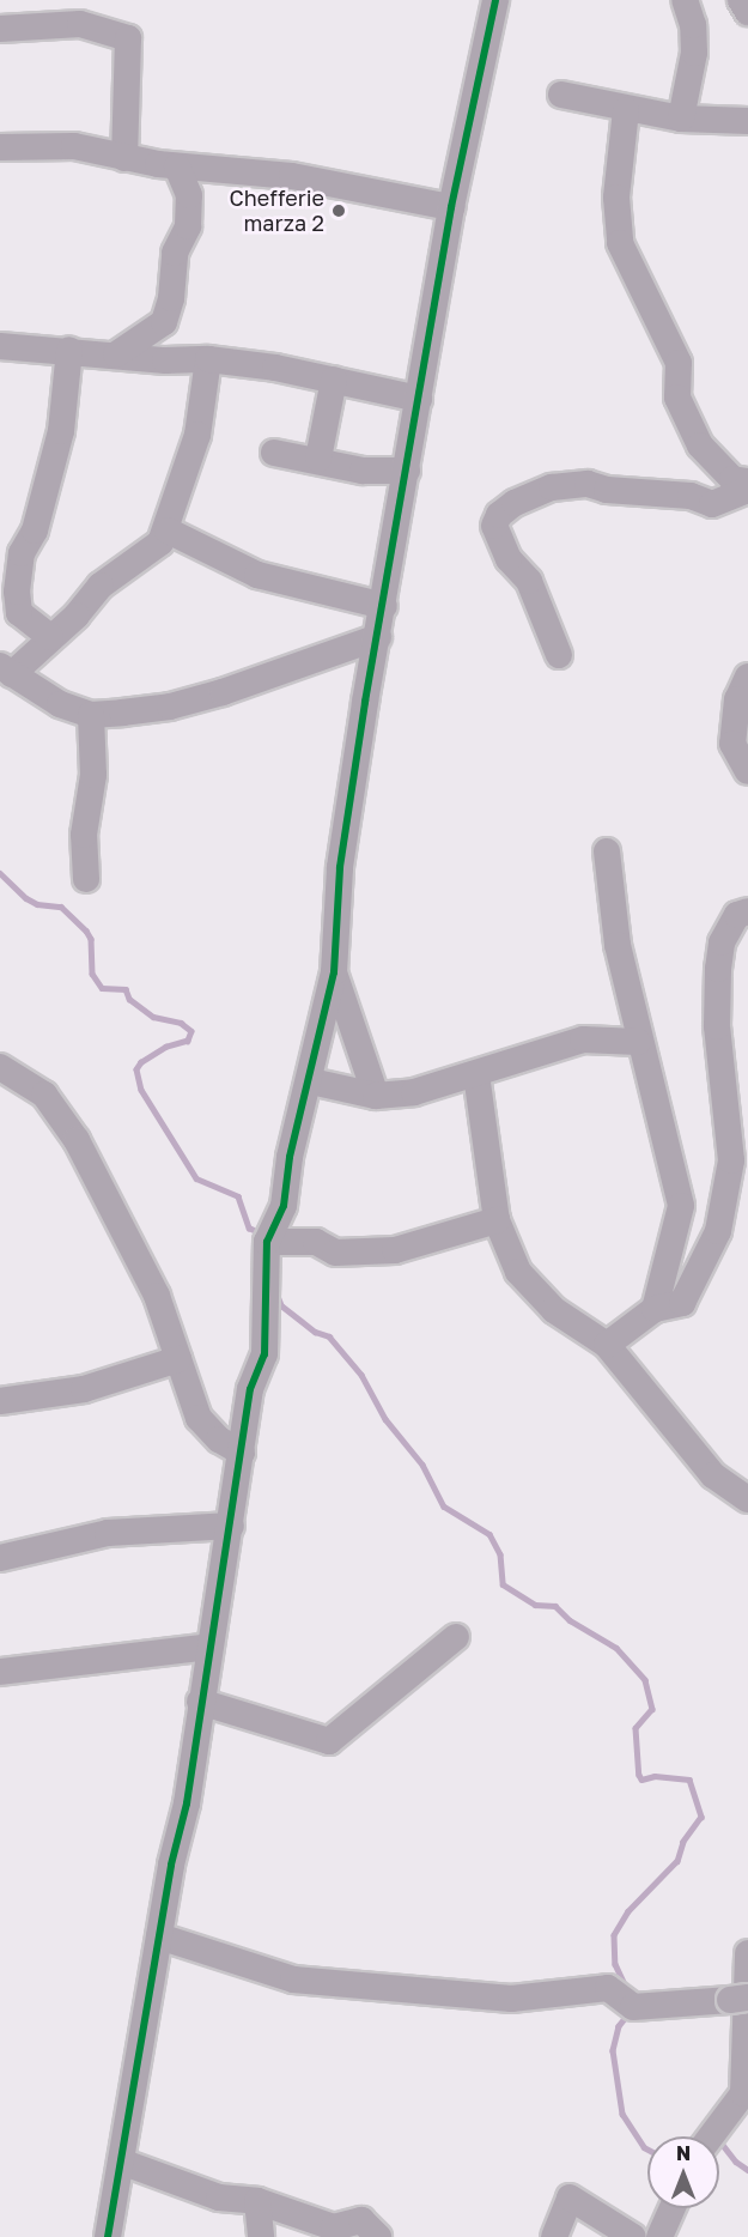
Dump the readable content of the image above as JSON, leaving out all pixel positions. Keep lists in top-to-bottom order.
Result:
{
  "places": ["Chefferie marza 2"],
  "north": "top"
}
